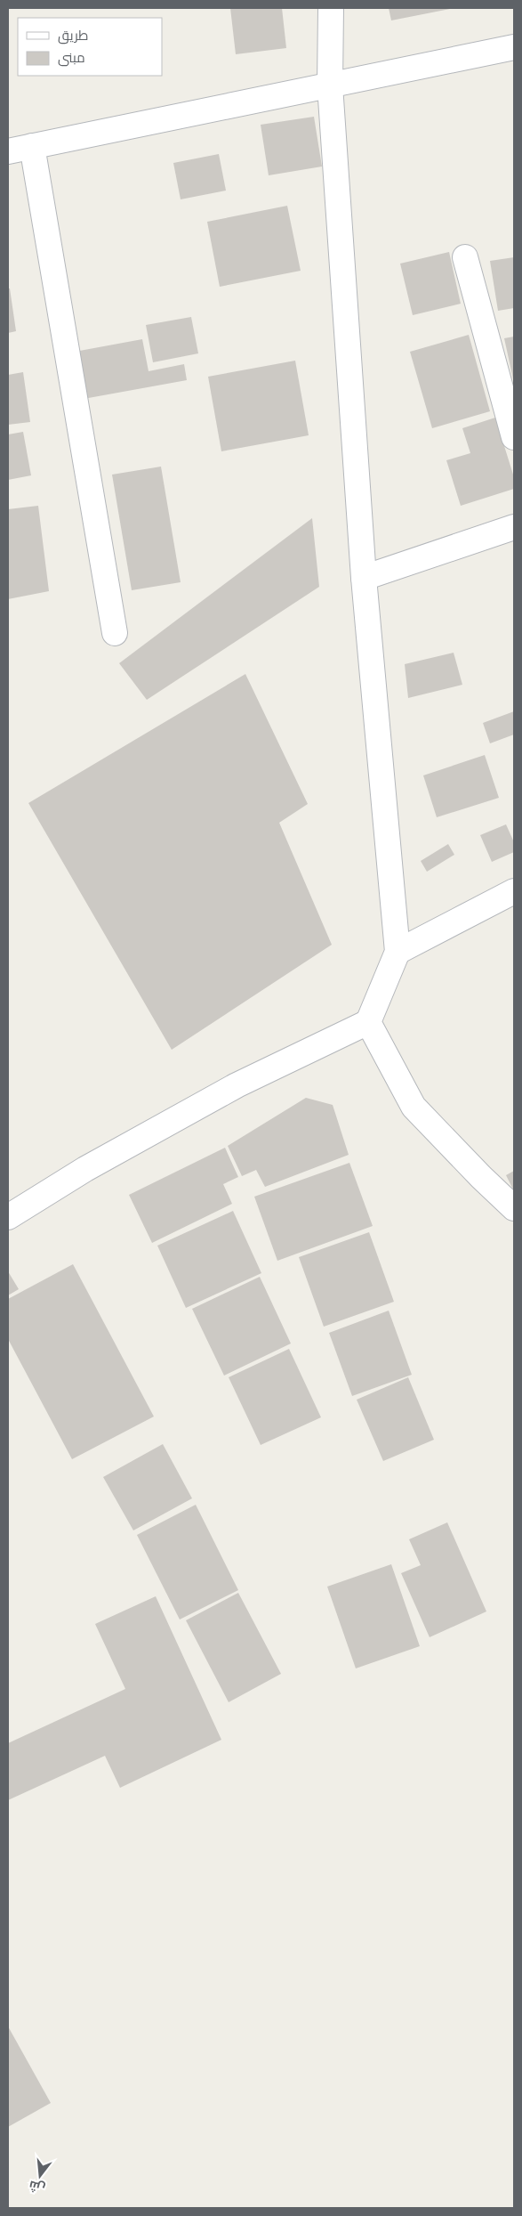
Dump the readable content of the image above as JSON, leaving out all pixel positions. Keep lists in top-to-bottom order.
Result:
{
  "legend": ["طريق", "مبنى"],
  "north": "bottom"
}
